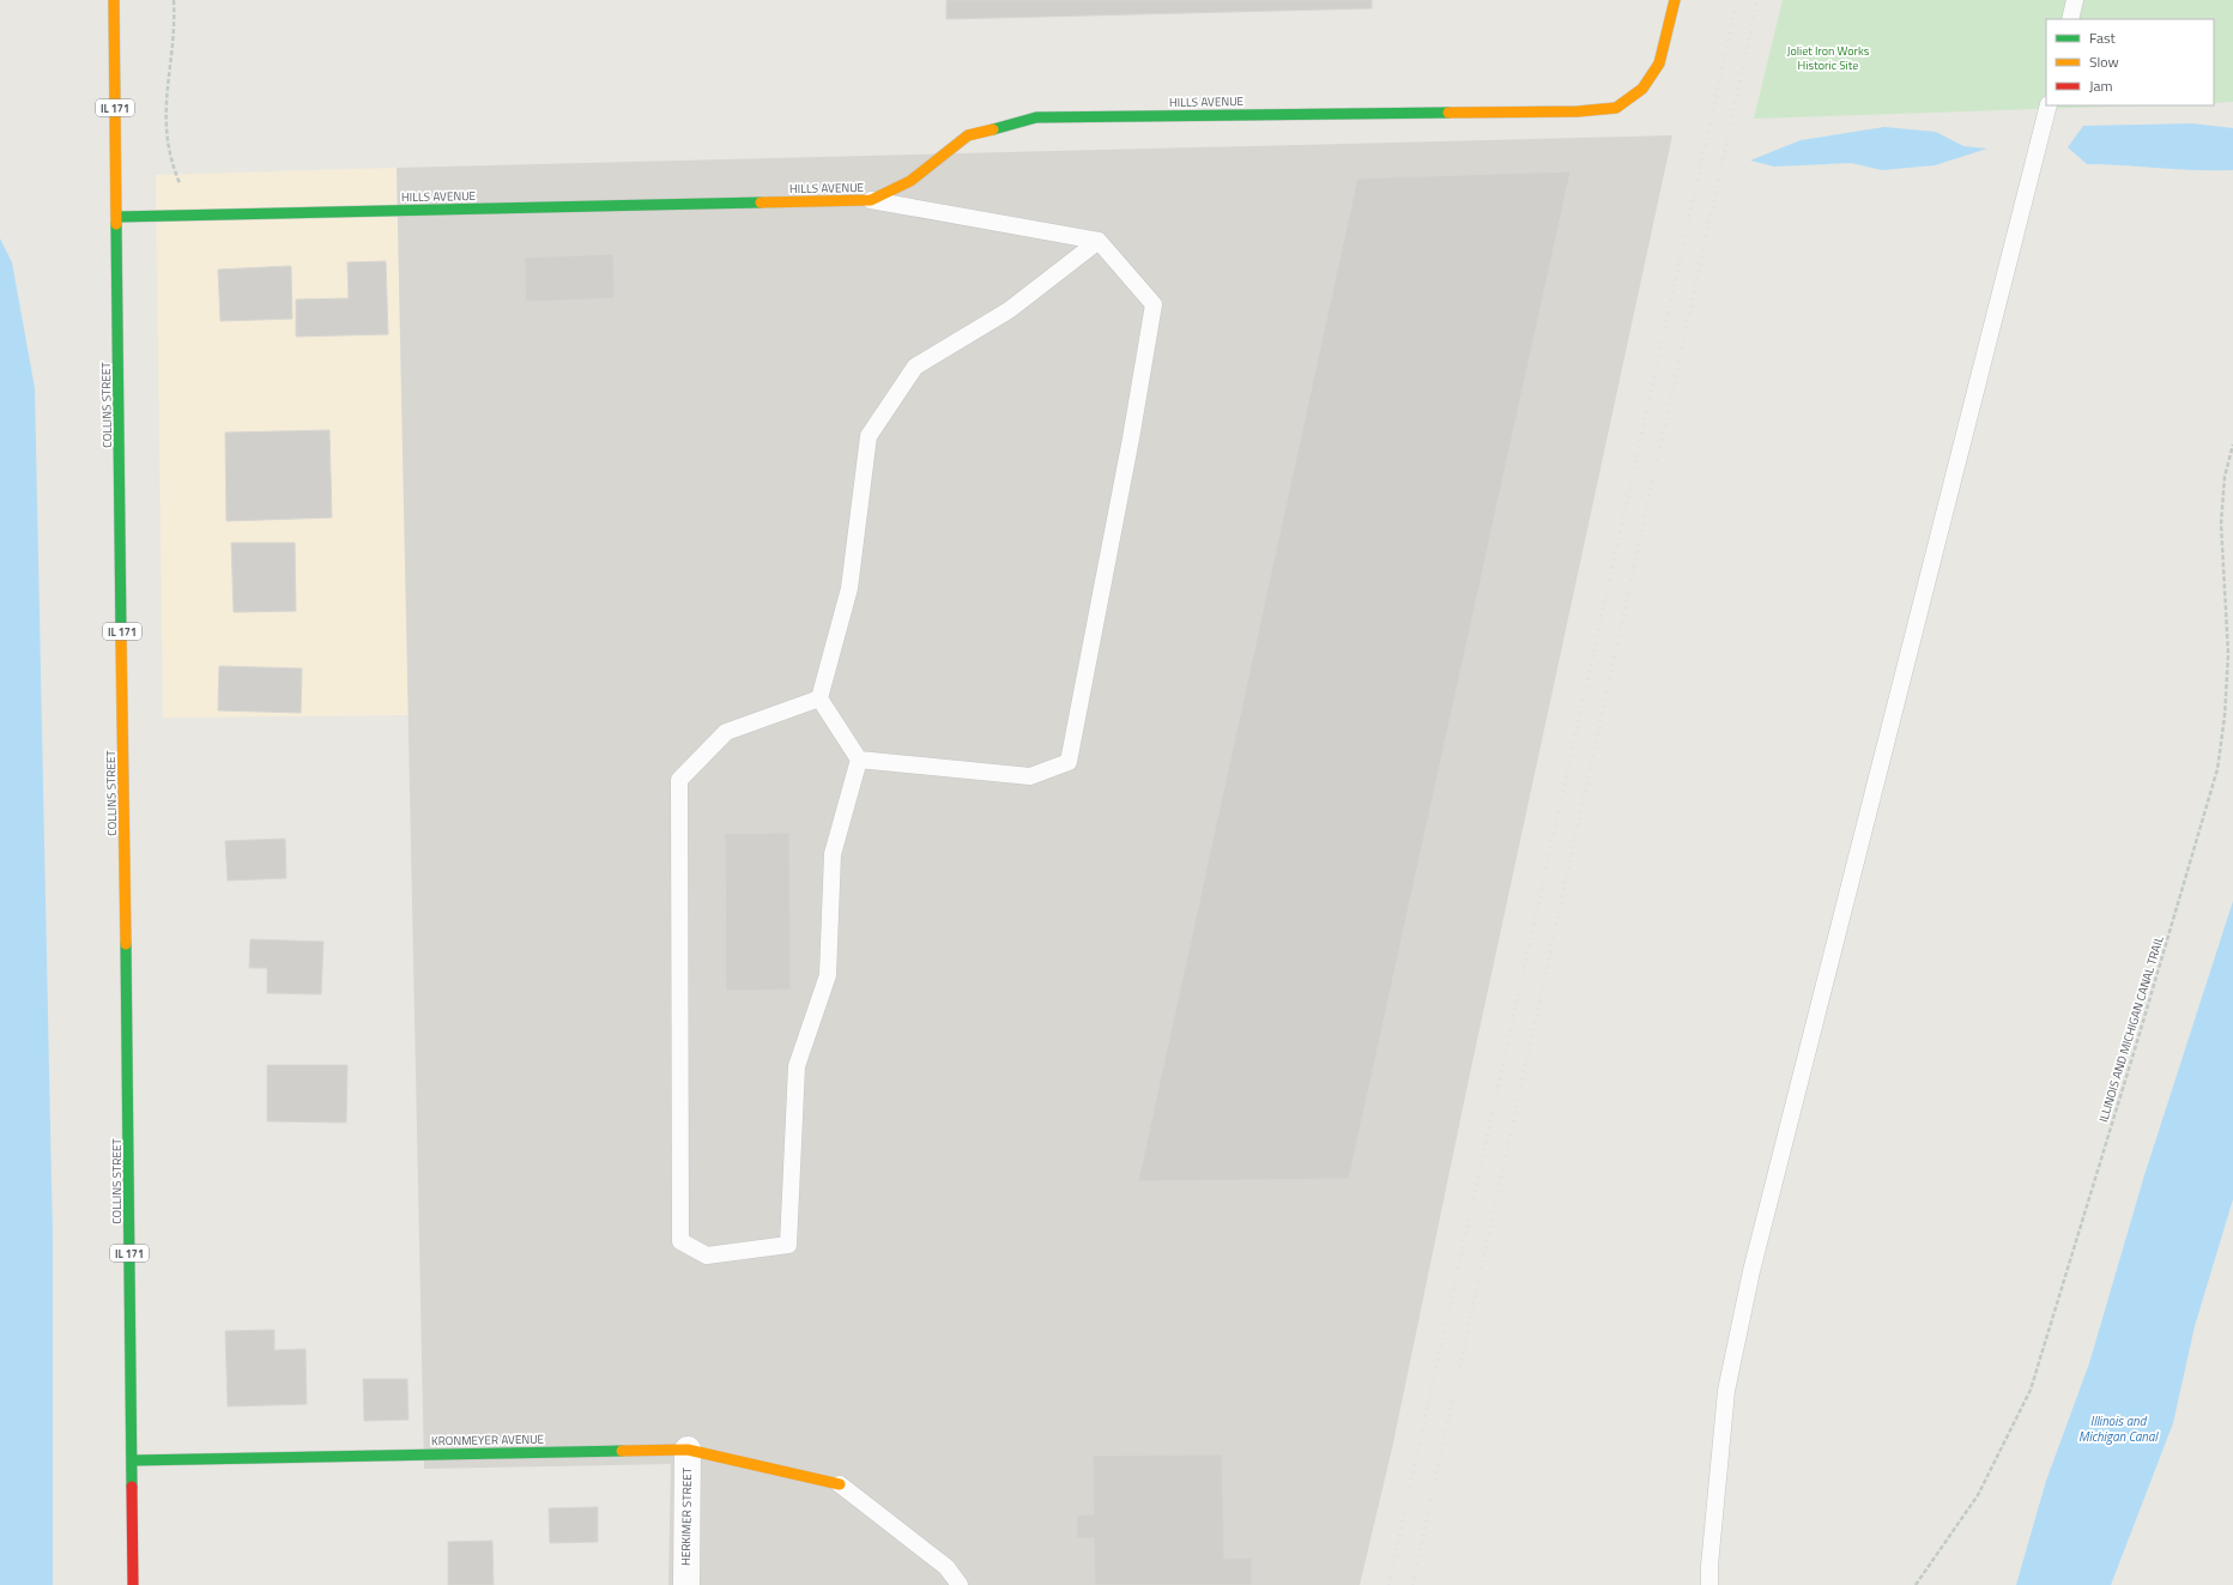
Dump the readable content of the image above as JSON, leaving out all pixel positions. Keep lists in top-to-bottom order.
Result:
{
  "streets": {
    "street": [
      "HILLS AVENUE",
      "IL 171",
      "COLLINS STREET",
      "KRONMEYER AVENUE",
      "HERKIMER STREET"
    ],
    "path": ["ILLINOIS AND MICHIGAN CANAL TRAIL"]
  },
  "crossings": [
    ["HILLS AVENUE", "COLLINS STREET"],
    ["COLLINS STREET", "KRONMEYER AVENUE"],
    ["KRONMEYER AVENUE", "HERKIMER STREET"]
  ],
  "water": ["Illinois and Michigan Canal"],
  "parks": ["Joliet Iron Works Historic Site"],
  "legend": ["Fast", "Slow", "Jam"]
}
